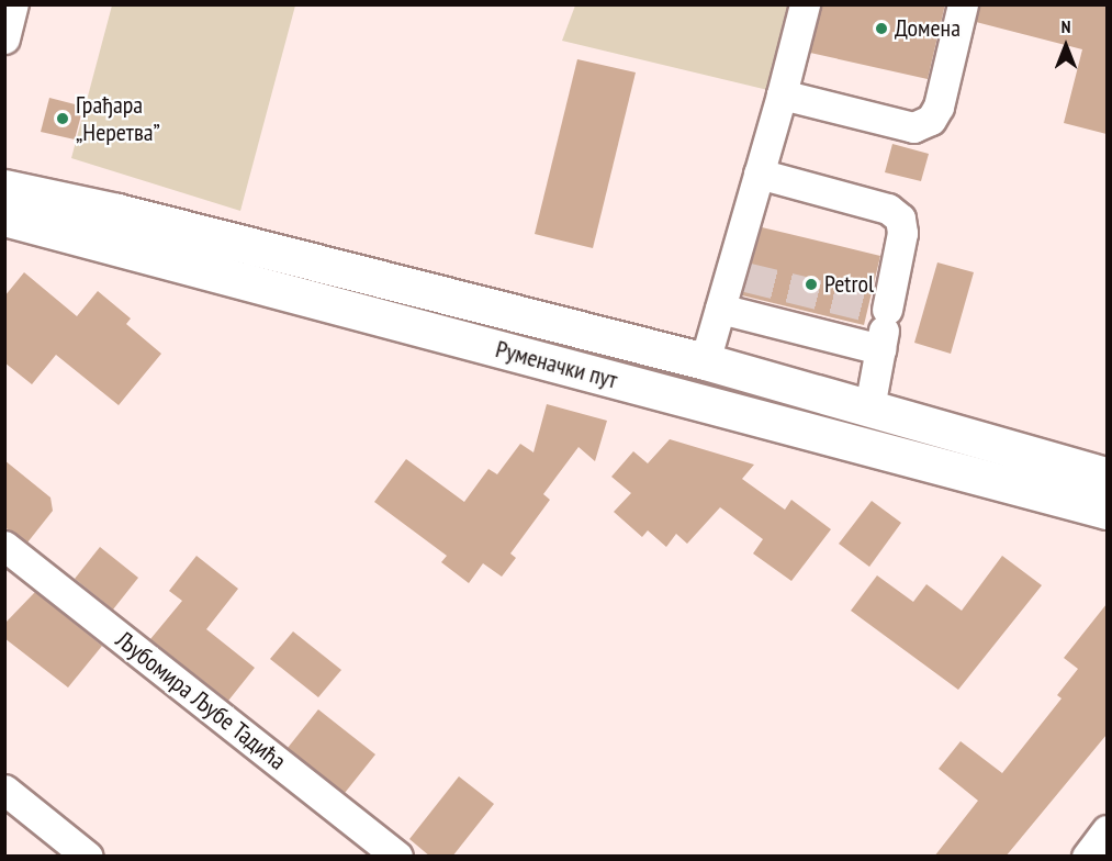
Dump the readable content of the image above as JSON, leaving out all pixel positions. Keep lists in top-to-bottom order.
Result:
{
  "streets": {
    "main road": ["Руменачки пут"],
    "street": ["Љубомира Љубе Тадића"]
  },
  "places": ["Домена", "Грађара „Неретва”", "Petrol"],
  "north": "top"
}
